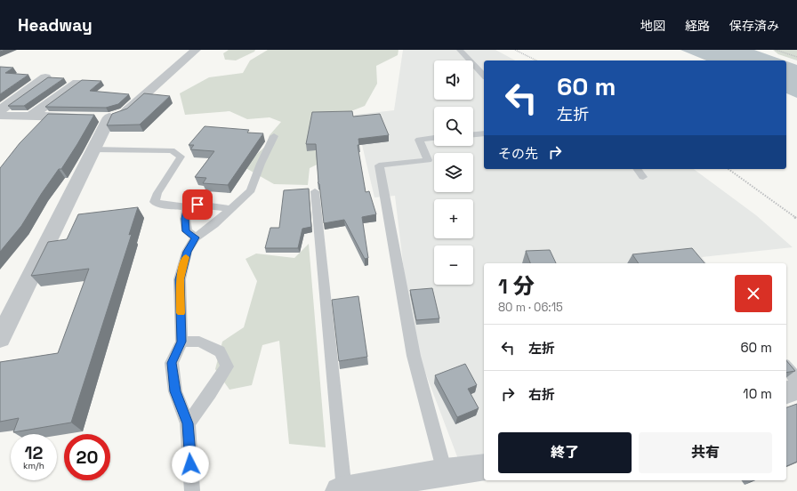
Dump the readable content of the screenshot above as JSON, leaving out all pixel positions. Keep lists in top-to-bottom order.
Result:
{
  "page": {
    "header": "Headway",
    "nav": ["地図", "経路", "保存済み"],
    "map_buttons": ["+", "−"],
    "turn": ["60 m", "左折"],
    "then": "その先",
    "heading": ["1 分", "80 m · 06:15"],
    "list": [
      {
        "name": "左折",
        "value": "60 m"
      },
      {
        "name": "右折",
        "value": "10 m"
      }
    ],
    "buttons": ["終了", "共有"],
    "speed": "12 km/h",
    "limit": "20"
  }
}
